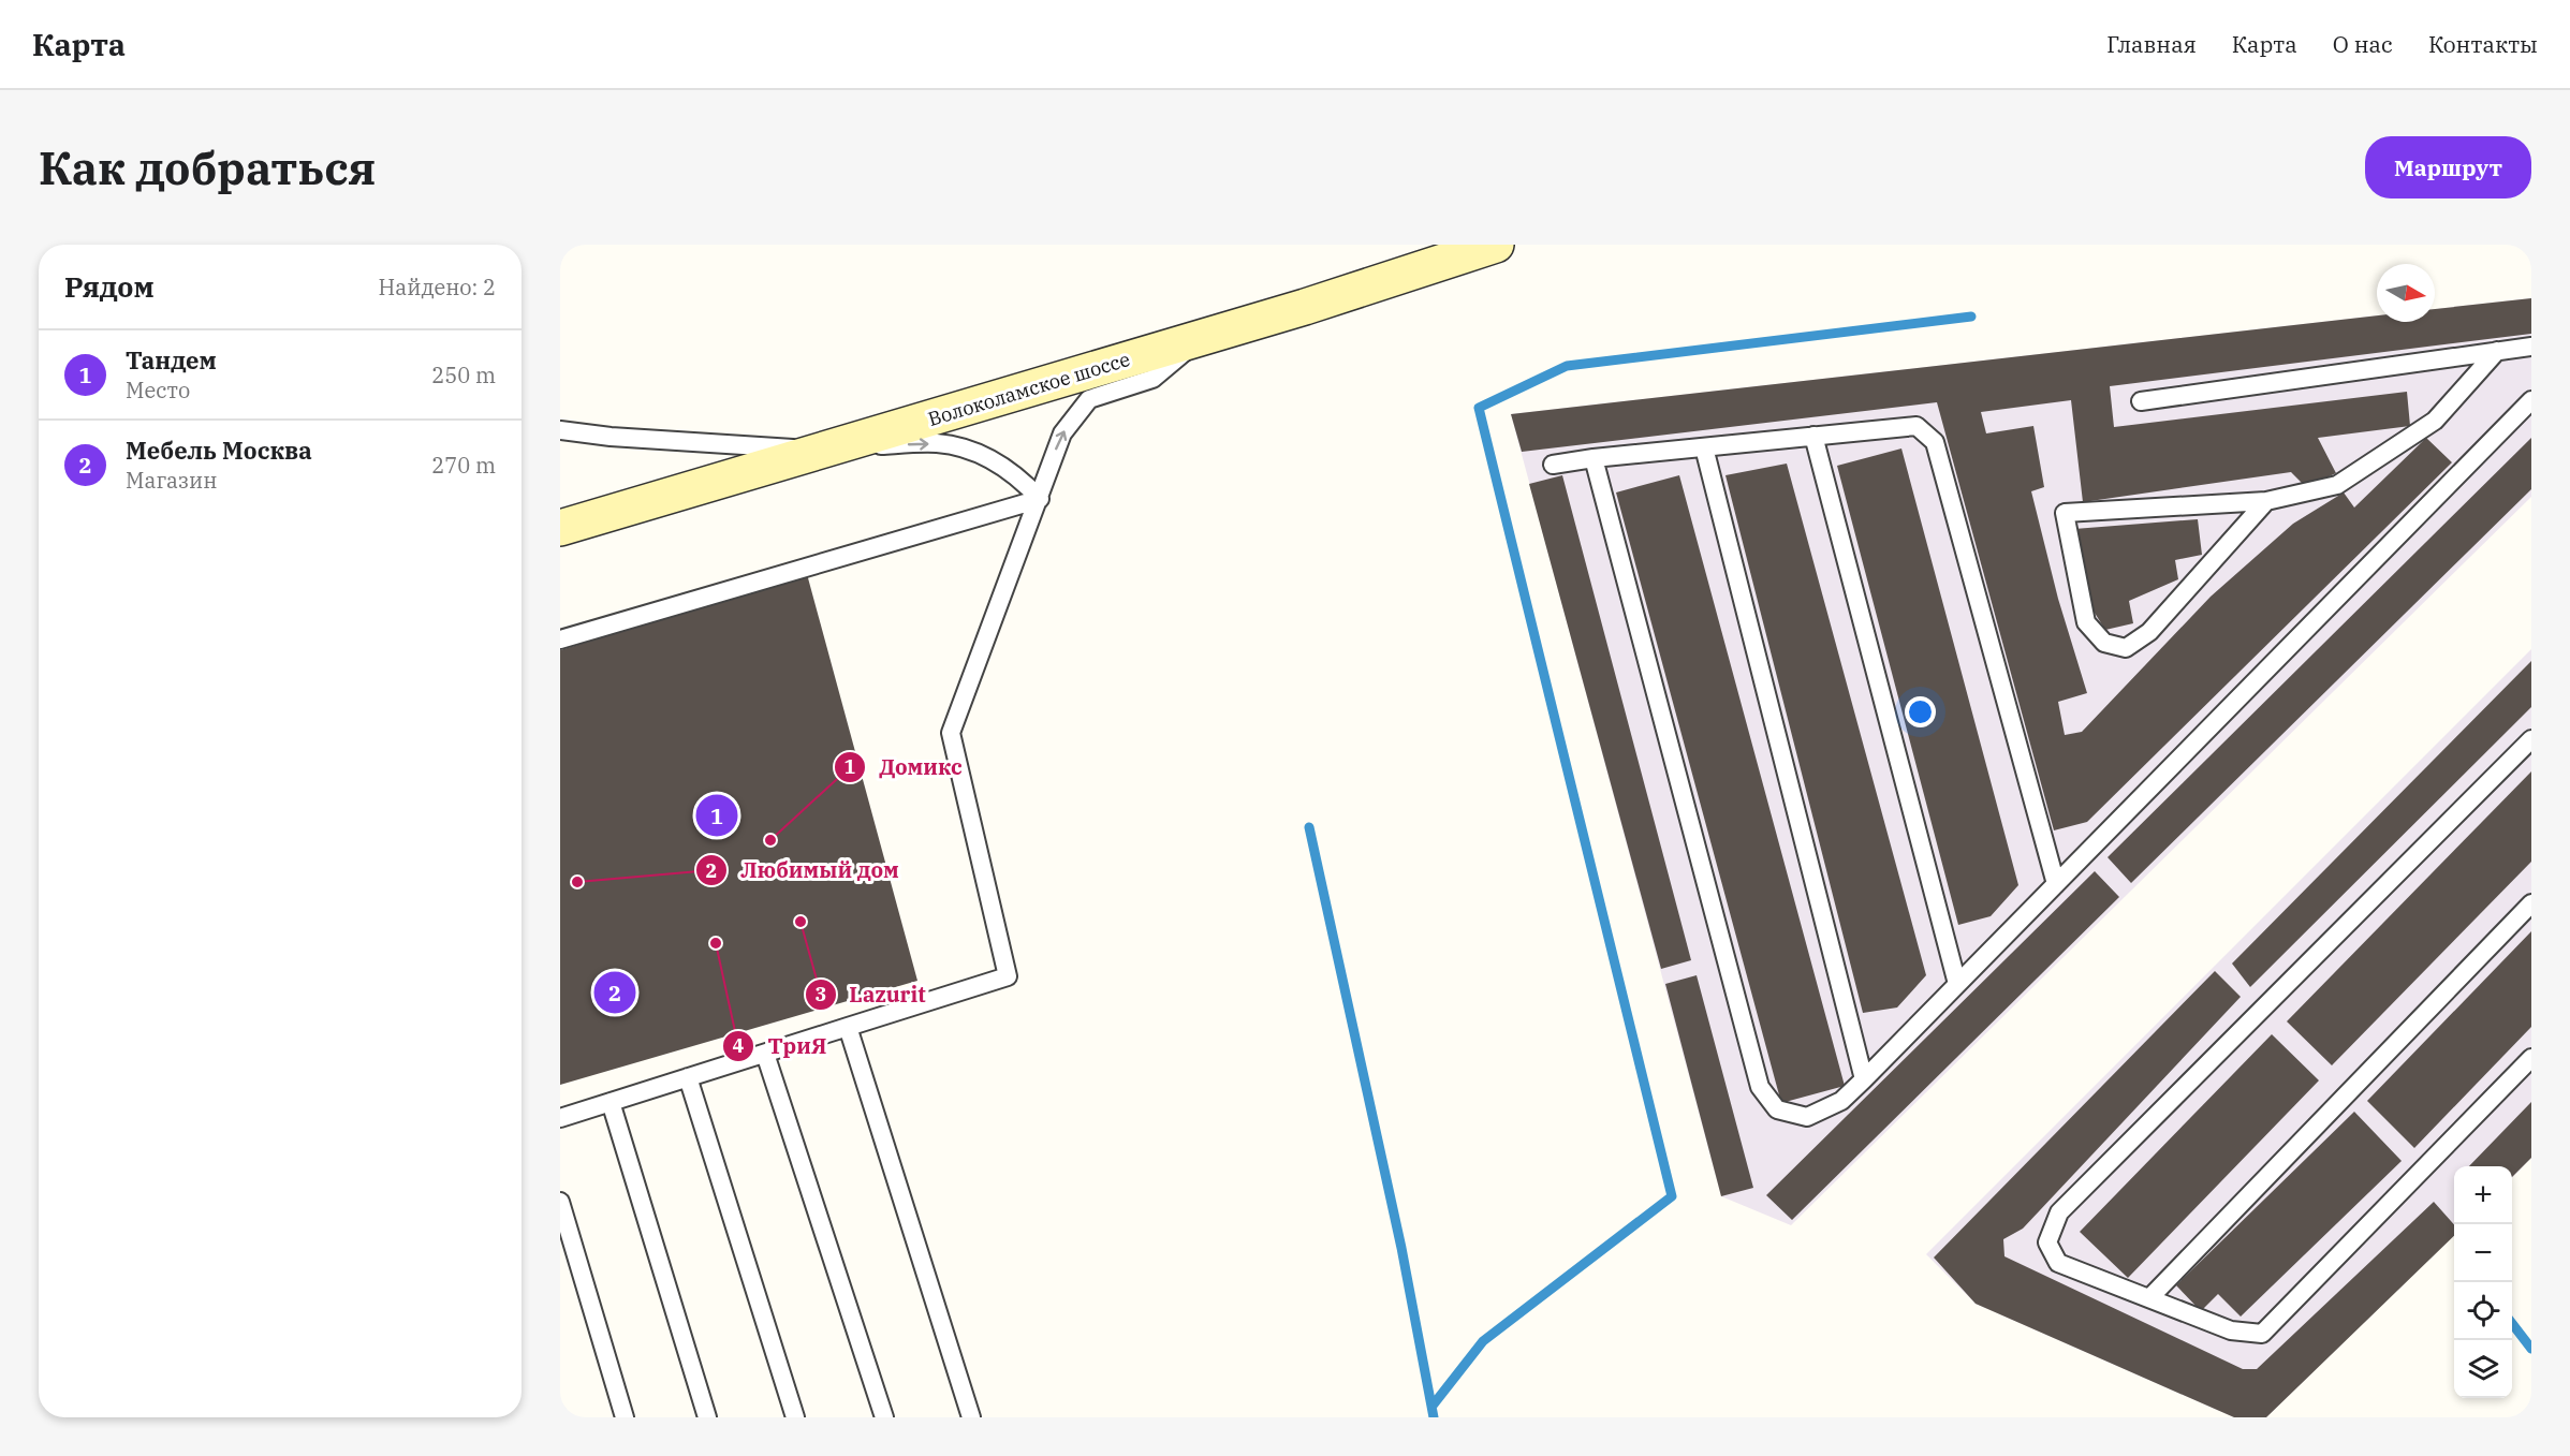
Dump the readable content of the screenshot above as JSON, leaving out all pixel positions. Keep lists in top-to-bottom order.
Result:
{
  "streets": {
    "main road": ["Волоколамское шоссе"]
  },
  "places": [
    "Домикс",
    "Любимый дом",
    "Lazurit",
    "ТриЯ"
  ],
  "north": "right",
  "page": {
    "header": "Карта",
    "nav": [
      "Главная",
      "Карта",
      "О нас",
      "Контакты"
    ],
    "buttons": "Маршрут",
    "title": "Как добраться",
    "heading": ["Рядом", "Найдено: 2"],
    "list": [
      {
        "mark": "1",
        "name": "Тандем",
        "note": "Место",
        "value": "250 m"
      },
      {
        "mark": "2",
        "name": "Мебель Москва",
        "note": "Магазин",
        "value": "270 m"
      }
    ],
    "pins": ["1", "2"],
    "map_buttons": ["+", "−"]
  }
}
